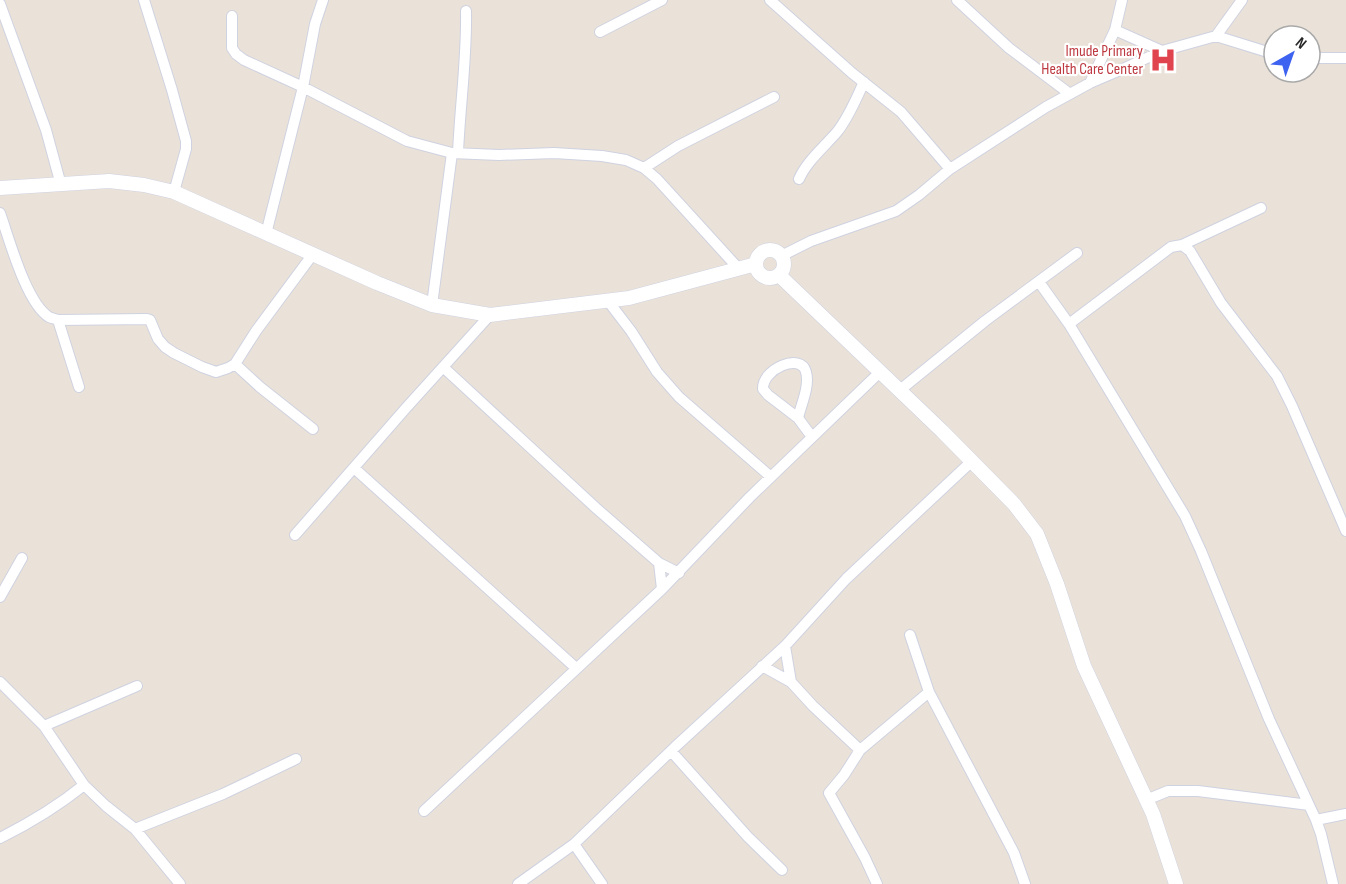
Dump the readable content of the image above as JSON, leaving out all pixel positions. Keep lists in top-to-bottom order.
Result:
{
  "places": {
    "hospital": ["Imude Primary Health Care Center"]
  },
  "north": "top right"
}
